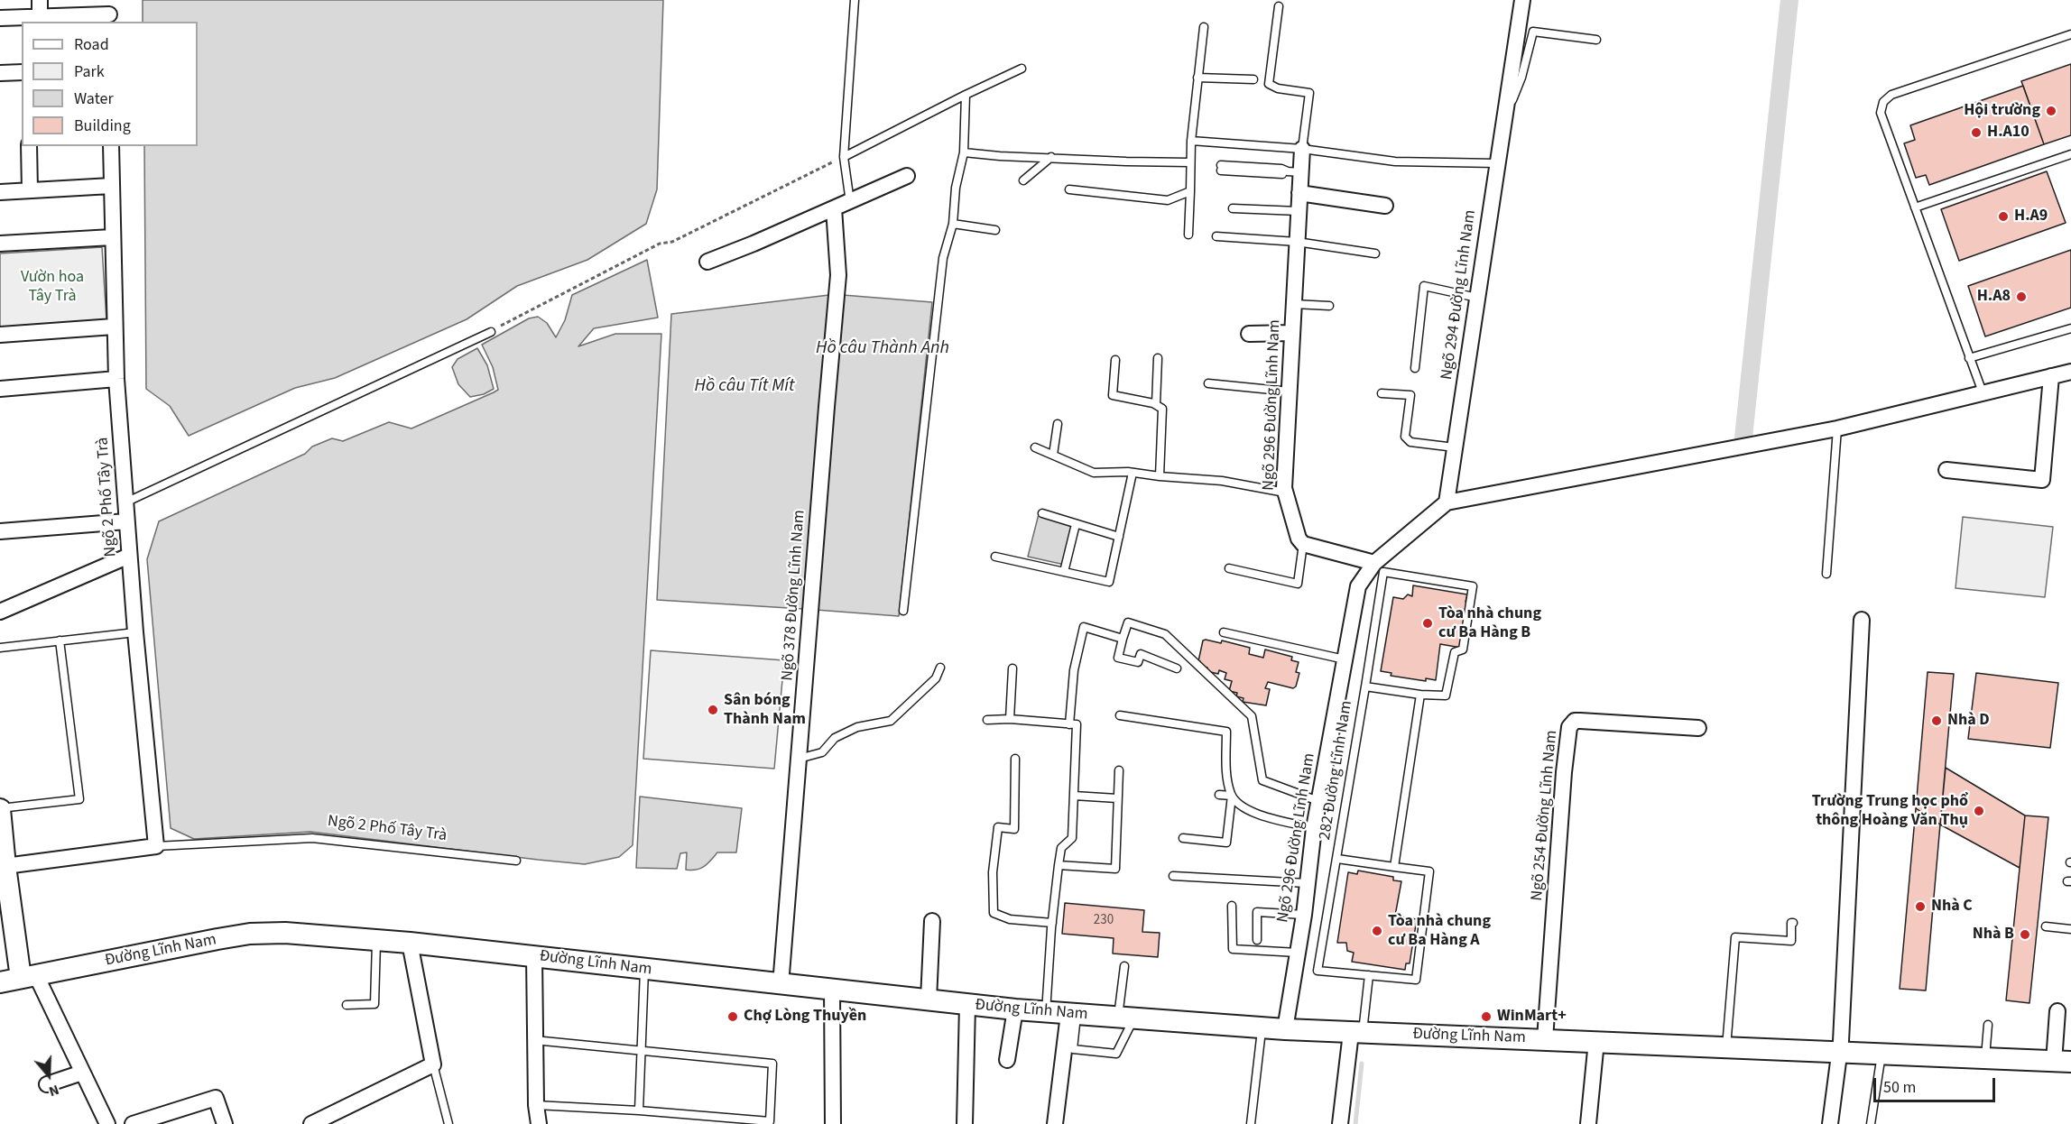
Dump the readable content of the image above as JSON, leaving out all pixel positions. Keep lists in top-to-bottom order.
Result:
{
  "streets": {
    "main road": ["Đường Lĩnh Nam"],
    "street": [
      "Ngõ 294 Đường Lĩnh Nam",
      "Ngõ 296 Đường Lĩnh Nam",
      "Ngõ 2 Phố Tây Trà",
      "Ngõ 378 Đường Lĩnh Nam",
      "Ngõ 254 Đường Lĩnh Nam"
    ],
    "lane": ["282 Đường Lĩnh Nam"]
  },
  "crossings": [
    ["Ngõ 296 Đường Lĩnh Nam", "Đường Lĩnh Nam"],
    ["Ngõ 378 Đường Lĩnh Nam", "Đường Lĩnh Nam"],
    ["Ngõ 254 Đường Lĩnh Nam", "Đường Lĩnh Nam"]
  ],
  "water": ["Hồ câu Thành Anh", "Hồ câu Tít Mít"],
  "parks": ["Vườn hoa Tây Trà"],
  "places": [
    "Hội trường",
    "H.A10",
    "H.A9",
    "H.A8",
    "Tòa nhà chung cư Ba Hàng B",
    "Sân bóng Thành Nam",
    "Nhà D",
    "Trường Trung học phổ thông Hoàng Văn Thụ",
    "Nhà C",
    "Tòa nhà chung cư Ba Hàng A",
    "Nhà B",
    "Chợ Lòng Thuyền",
    "WinMart+"
  ],
  "house_numbers": ["230"],
  "legend": [
    "Road",
    "Park",
    "Water",
    "Building"
  ],
  "scale_bar": "50 m",
  "north": "bottom"
}
